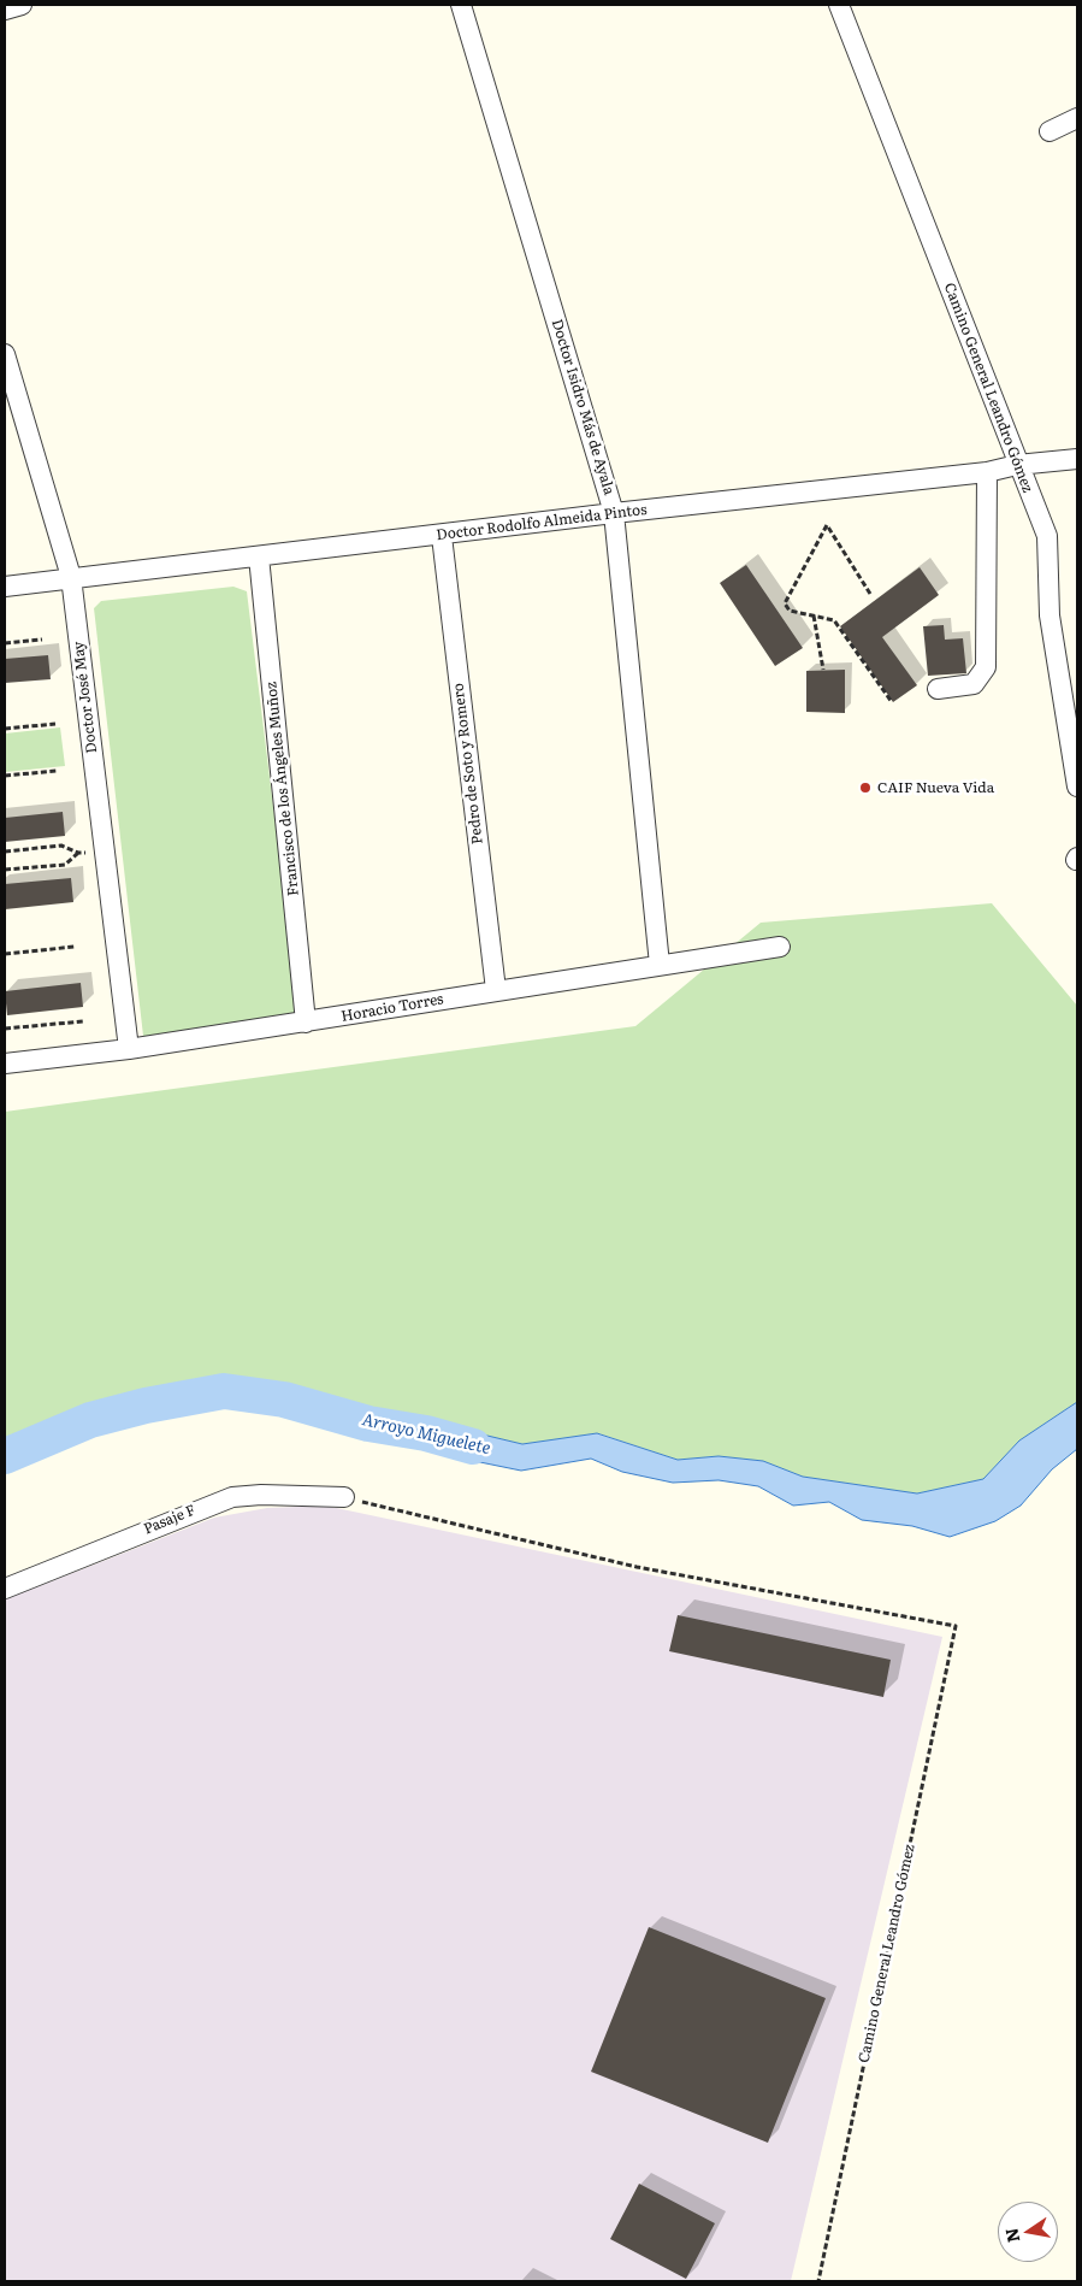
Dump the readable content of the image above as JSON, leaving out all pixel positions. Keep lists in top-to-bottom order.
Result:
{
  "streets": {
    "street": [
      "Camino General Leandro Gómez",
      "Doctor Isidro Más de Ayala",
      "Doctor Rodolfo Almeida Pintos",
      "Doctor José May",
      "Pedro de Soto y Romero",
      "Francisco de los Ángeles Muñoz",
      "Horacio Torres",
      "Pasaje F"
    ]
  },
  "crossings": [
    ["Camino General Leandro Gómez", "Doctor Rodolfo Almeida Pintos"],
    ["Camino General Leandro Gómez", "Pasaje F"],
    ["Doctor Isidro Más de Ayala", "Doctor Rodolfo Almeida Pintos"],
    ["Doctor Isidro Más de Ayala", "Horacio Torres"],
    ["Doctor Rodolfo Almeida Pintos", "Doctor José May"],
    ["Doctor Rodolfo Almeida Pintos", "Pedro de Soto y Romero"],
    ["Doctor Rodolfo Almeida Pintos", "Francisco de los Ángeles Muñoz"],
    ["Doctor José May", "Horacio Torres"],
    ["Pedro de Soto y Romero", "Horacio Torres"],
    ["Francisco de los Ángeles Muñoz", "Horacio Torres"]
  ],
  "water": ["Arroyo Miguelete"],
  "places": ["CAIF Nueva Vida"],
  "north": "left"
}
